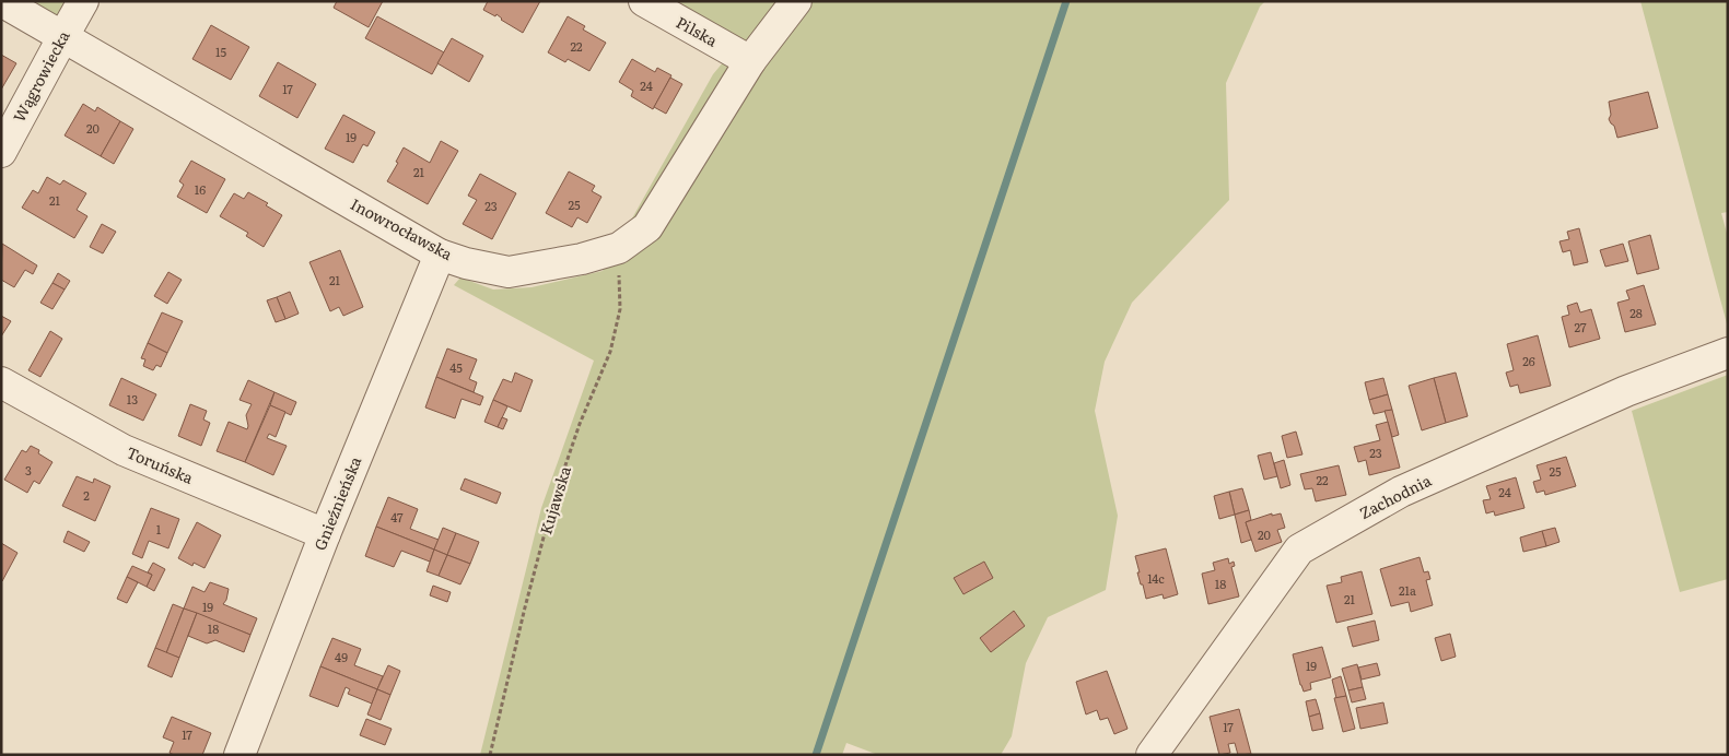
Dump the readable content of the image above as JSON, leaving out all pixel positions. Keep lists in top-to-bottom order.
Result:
{
  "streets": {
    "street": [
      "Pilska",
      "Wągrowiecka",
      "Inowrocławska",
      "Toruńska",
      "Zachodnia",
      "Gnieźnieńska"
    ],
    "path": ["Kujawska"]
  },
  "crossings": [
    ["Pilska", "Inowrocławska"],
    ["Wągrowiecka", "Inowrocławska"],
    ["Inowrocławska", "Kujawska"],
    ["Inowrocławska", "Gnieźnieńska"],
    ["Toruńska", "Gnieźnieńska"]
  ],
  "house_numbers": [
    "22",
    "15",
    "24",
    "17",
    "20",
    "19",
    "21",
    "16",
    "21",
    "25",
    "23",
    "21",
    "28",
    "27",
    "26",
    "45",
    "13",
    "23",
    "3",
    "25",
    "22",
    "24",
    "2",
    "47",
    "1",
    "20",
    "14c",
    "18",
    "21a",
    "21",
    "19",
    "18",
    "49",
    "19",
    "17",
    "17"
  ]
}
